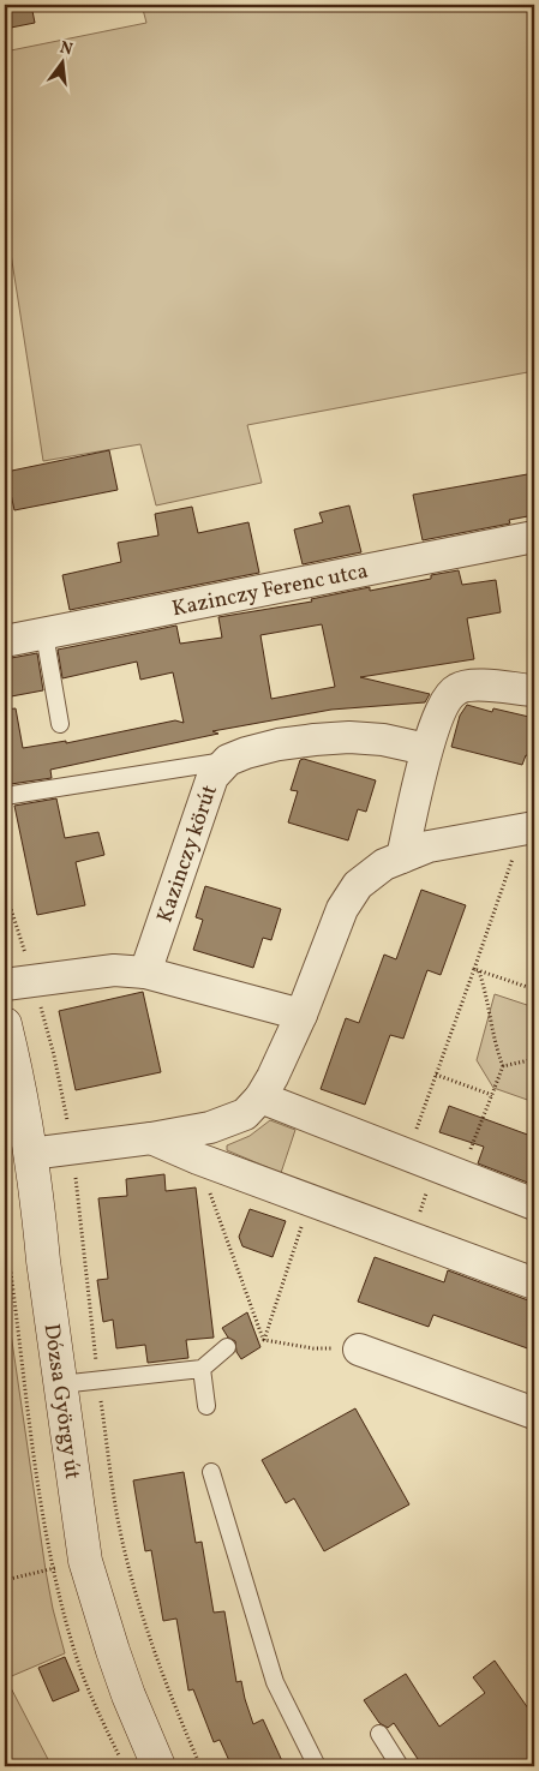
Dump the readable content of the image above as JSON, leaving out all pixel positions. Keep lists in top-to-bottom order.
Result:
{
  "streets": {
    "main road": ["Dózsa György út"],
    "street": ["Kazinczy Ferenc utca", "Kazinczy körút"]
  },
  "north": "top"
}
